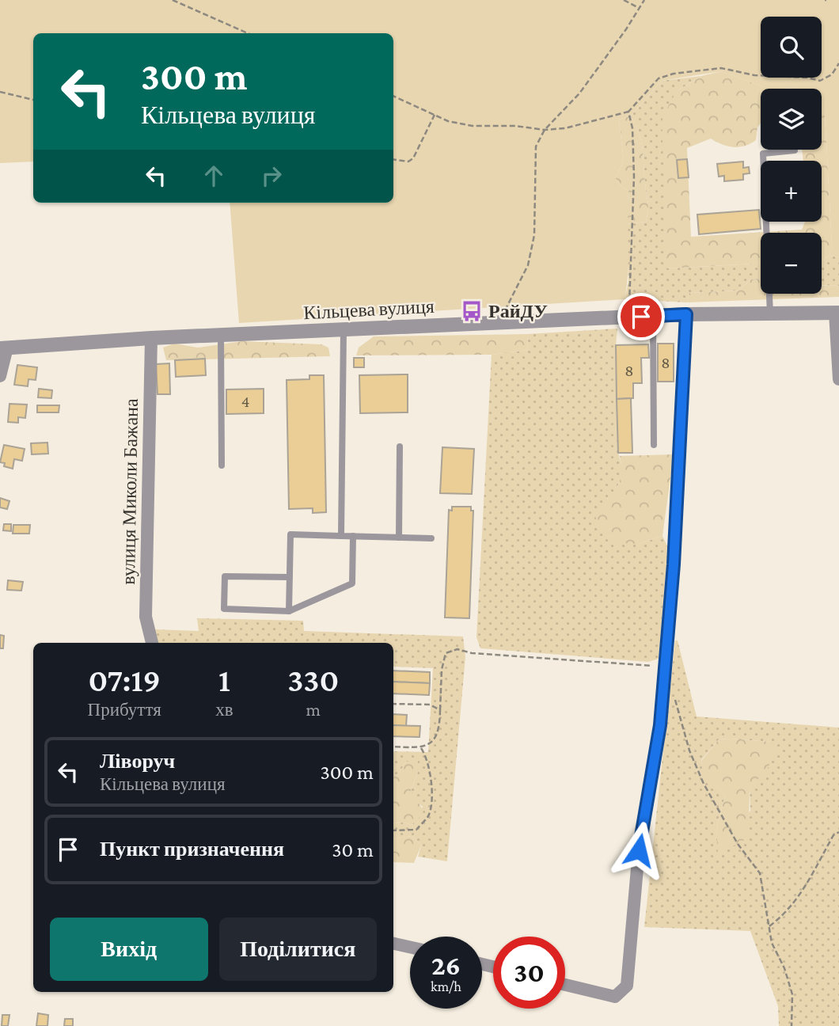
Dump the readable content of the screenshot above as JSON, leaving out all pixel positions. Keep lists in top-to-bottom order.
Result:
{
  "streets": {
    "street": ["Кільцева вулиця", "вулиця Миколи Бажана"]
  },
  "crossings": [
    ["Кільцева вулиця", "вулиця Миколи Бажана"]
  ],
  "places": {
    "bus stop": ["РайДУ"]
  },
  "house_numbers": ["8", "8", "4"],
  "page": {
    "map_buttons": ["+", "−"],
    "turn": ["300 m", "Кільцева вулиця"],
    "eta": [
      "07:19",
      "Прибуття",
      "1",
      "хв",
      "330",
      "m"
    ],
    "list": [
      {
        "name": "Ліворуч",
        "note": "Кільцева вулиця",
        "value": "300 m"
      },
      {
        "name": "Пункт призначення",
        "value": "30 m"
      }
    ],
    "buttons": ["Вихід", "Поділитися"],
    "speed": "26 km/h",
    "limit": "30"
  }
}
